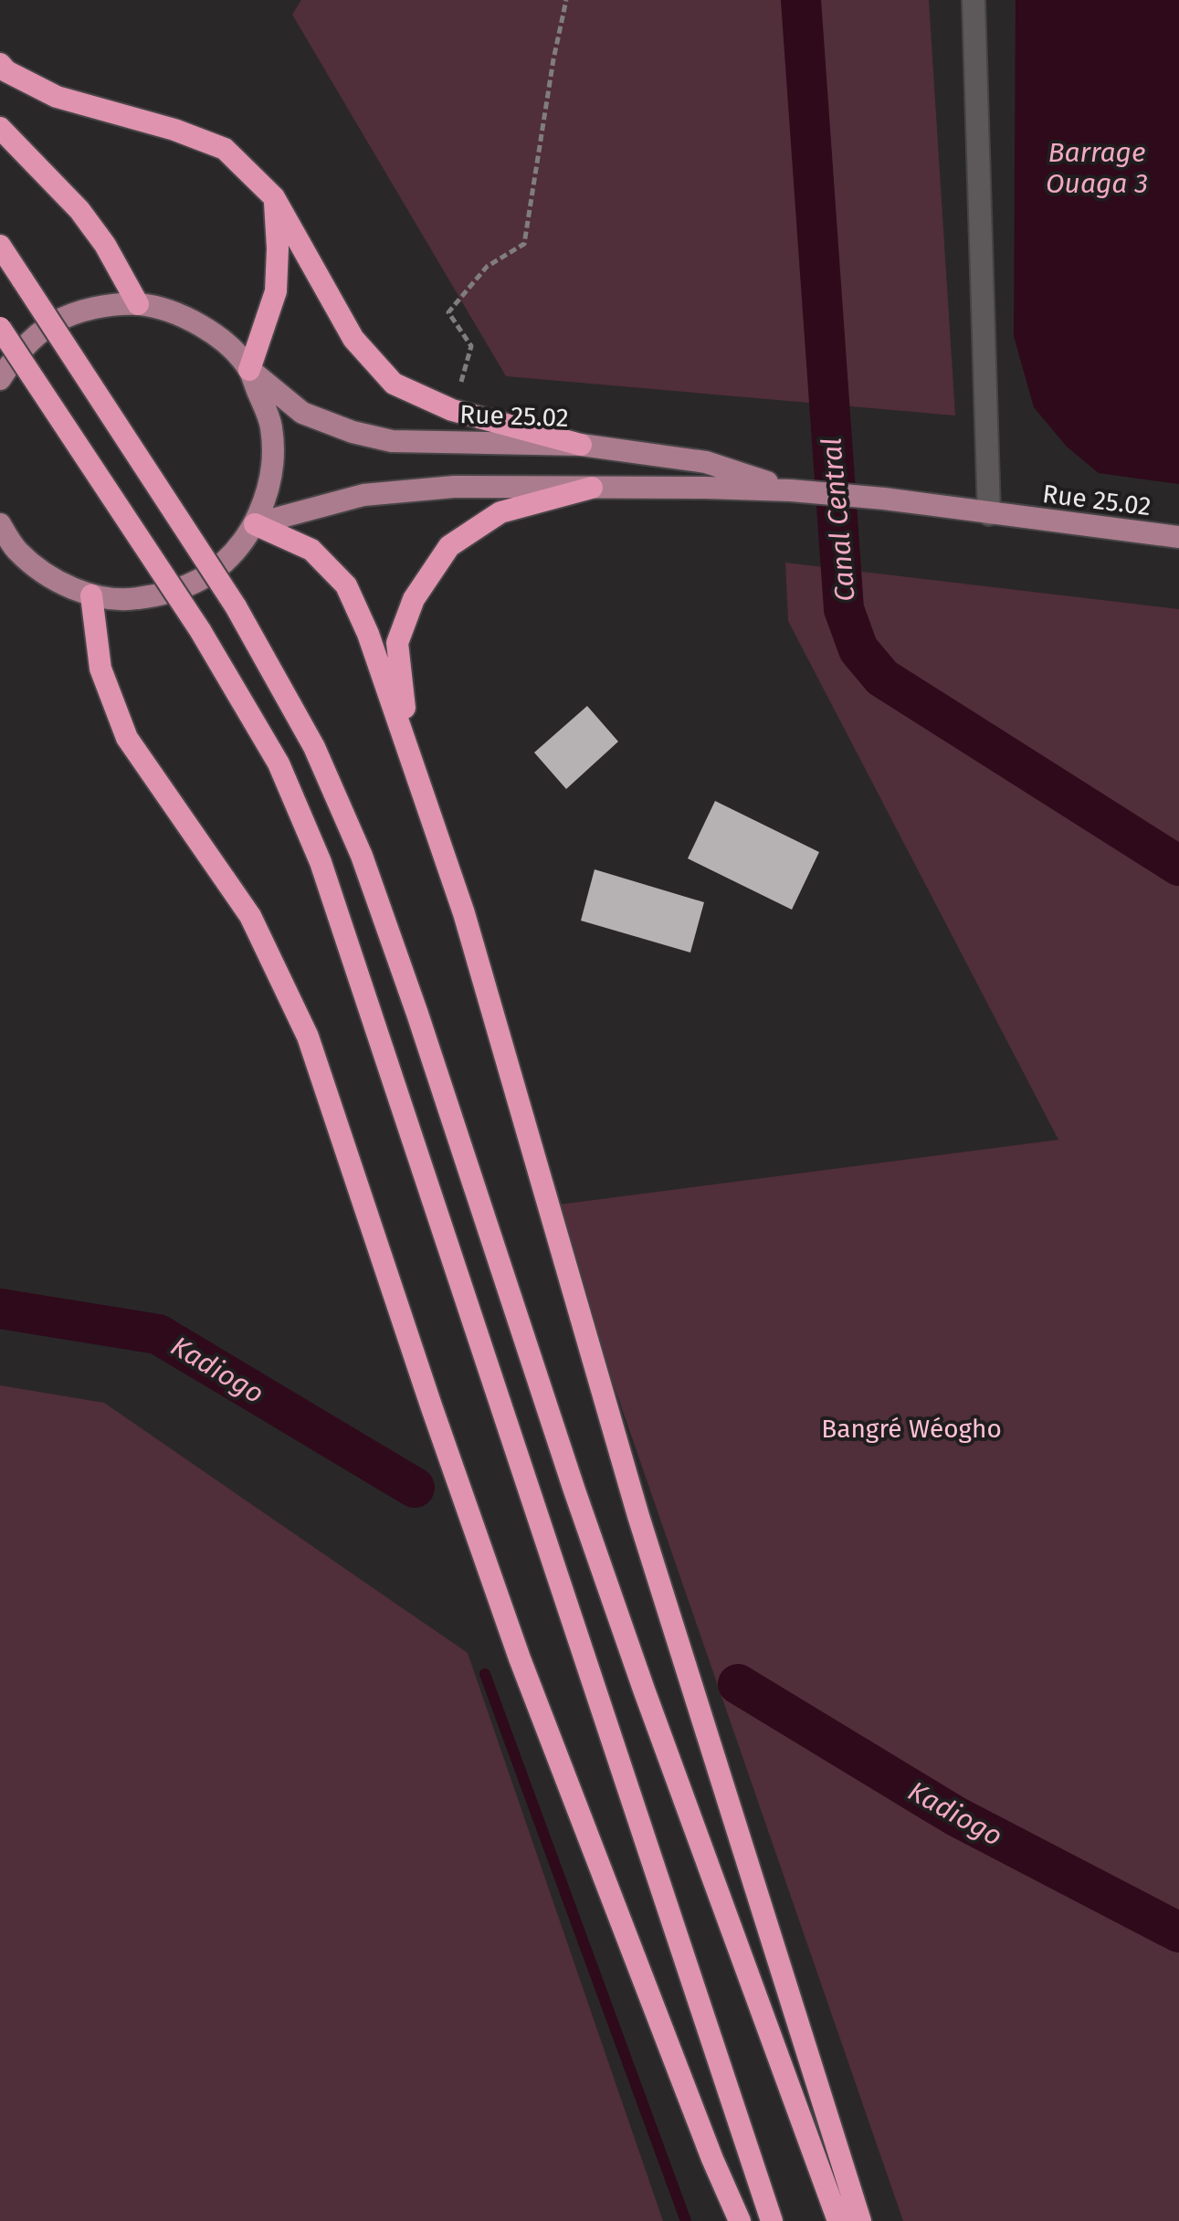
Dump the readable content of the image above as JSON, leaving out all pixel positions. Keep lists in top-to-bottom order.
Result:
{
  "streets": {
    "main road": ["Rue 25.02"]
  },
  "water": ["Barrage Ouaga 3", "Canal Central", "Kadiogo"],
  "parks": ["Bangré Wéogho"]
}
